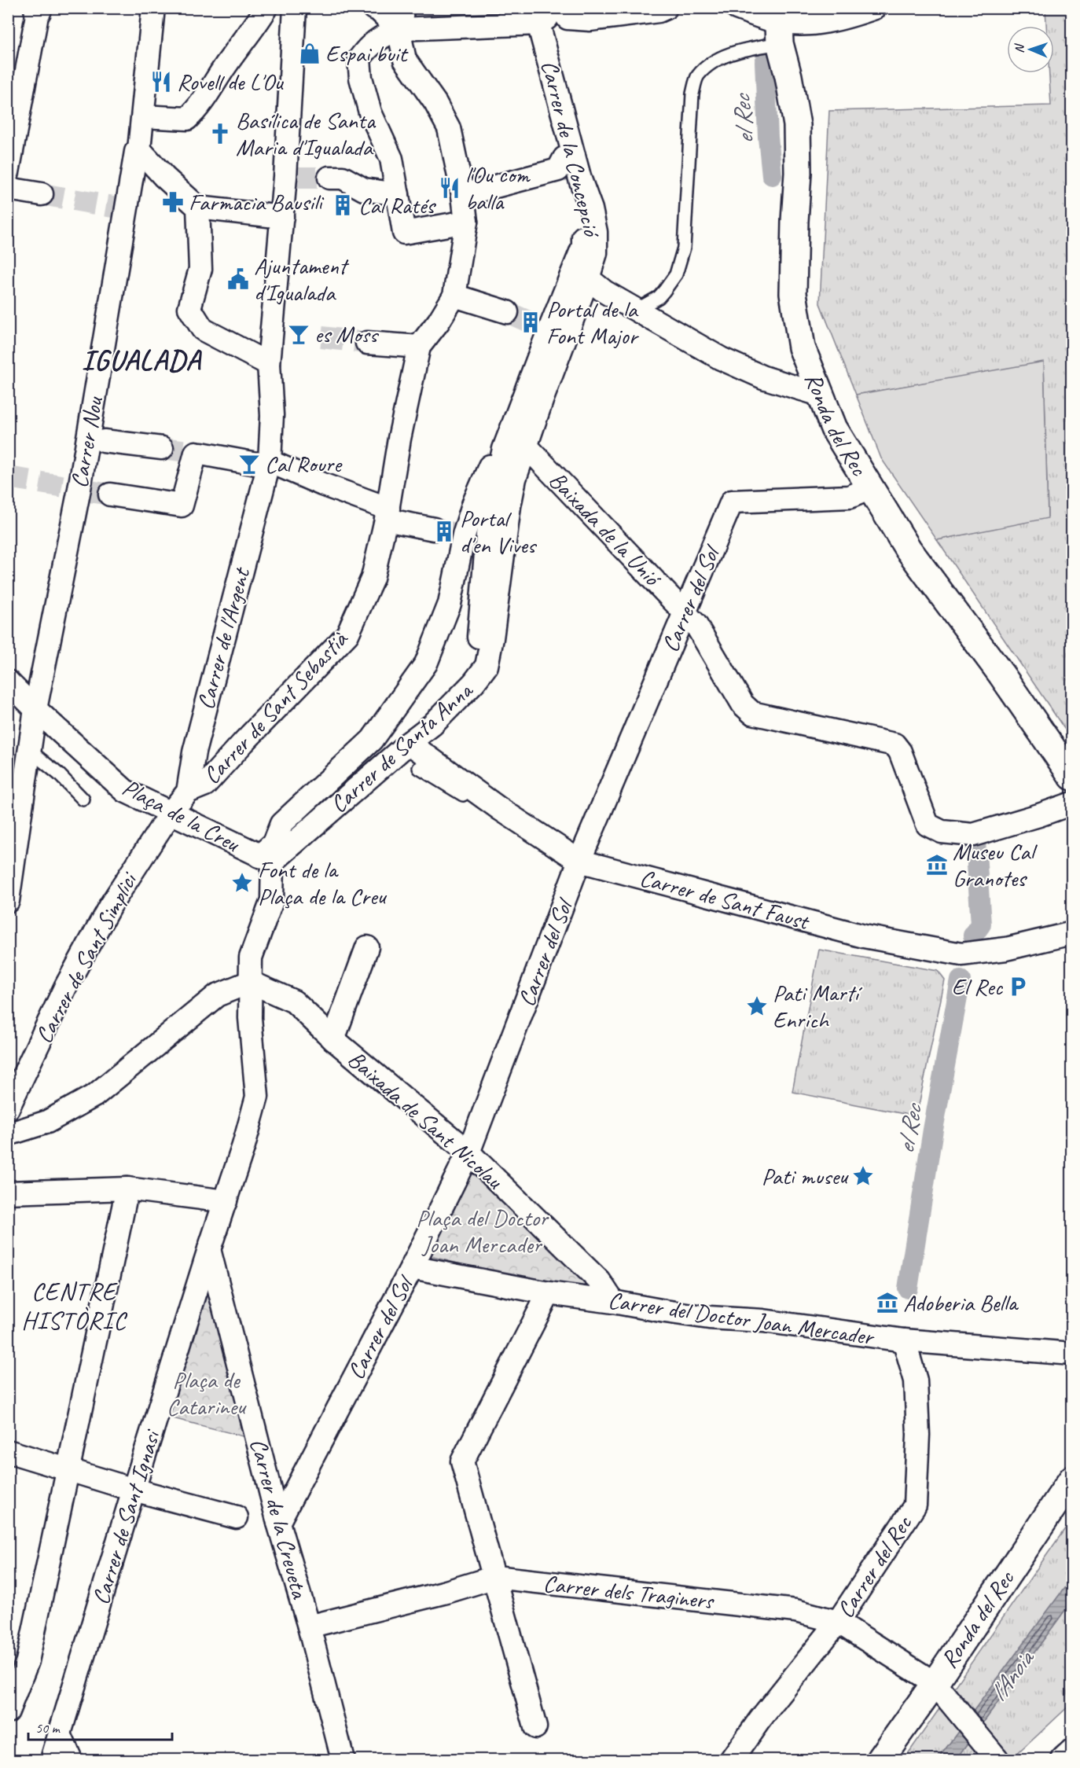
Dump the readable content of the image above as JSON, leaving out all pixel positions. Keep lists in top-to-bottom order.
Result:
{
  "streets": {
    "street": [
      "Carrer de la Concepció",
      "Ronda del Rec",
      "Carrer Nou",
      "Baixada de la Unió",
      "Carrer del Sol",
      "Carrer de l'Argent",
      "Carrer de Sant Sebastià",
      "Carrer de Santa Anna",
      "Plaça de la Creu",
      "Carrer de Sant Faust",
      "Carrer de Sant Simplici",
      "Baixada de Sant Nicolau",
      "Carrer del Doctor Joan Mercader",
      "Carrer de Sant Ignasi",
      "Carrer de la Creueta",
      "Carrer del Rec",
      "Carrer dels Traginers"
    ]
  },
  "crossings": [
    ["Carrer de la Concepció", "Baixada de la Unió"],
    ["Carrer de la Concepció", "Carrer de Santa Anna"],
    ["Ronda del Rec", "Carrer del Sol"],
    ["Ronda del Rec", "Carrer dels Traginers"],
    ["Carrer Nou", "Plaça de la Creu"],
    ["Baixada de la Unió", "Carrer del Sol"],
    ["Baixada de la Unió", "Carrer de Santa Anna"],
    ["Carrer del Sol", "Carrer de Sant Faust"],
    ["Carrer del Sol", "Baixada de Sant Nicolau"],
    ["Carrer del Sol", "Carrer del Doctor Joan Mercader"],
    ["Carrer del Sol", "Carrer de la Creueta"],
    ["Carrer de l'Argent", "Carrer de Sant Sebastià"],
    ["Carrer de Santa Anna", "Plaça de la Creu"],
    ["Carrer de Santa Anna", "Carrer de Sant Faust"],
    ["Carrer de Santa Anna", "Carrer de Sant Ignasi"],
    ["Plaça de la Creu", "Carrer de Sant Simplici"],
    ["Plaça de la Creu", "Carrer de Sant Ignasi"],
    ["Baixada de Sant Nicolau", "Carrer del Doctor Joan Mercader"],
    ["Baixada de Sant Nicolau", "Carrer de Sant Ignasi"],
    ["Carrer del Doctor Joan Mercader", "Carrer del Rec"],
    ["Carrer de Sant Ignasi", "Carrer de la Creueta"],
    ["Carrer de la Creueta", "Carrer dels Traginers"],
    ["Carrer del Rec", "Carrer dels Traginers"]
  ],
  "districts": ["IGUALADA", "CENTRE HISTÒRIC"],
  "water": ["el Rec", "l'Anoia"],
  "parks": ["Plaça del Doctor Joan Mercader", "Plaça de Catarineu"],
  "places": {
    "shop": ["Espai buit"],
    "restaurant": ["Rovell de L'Ou", "l'Ou com balla"],
    "church": ["Basílica de Santa Maria d'Igualada"],
    "pharmacy": ["Farmacia Bausili"],
    "building": ["Cal Ratés", "Portal de la Font Major", "Portal d'en Vives"],
    "public building": ["Ajuntament d'Igualada"],
    "bar": ["es Moss", "Cal Roure"],
    "museum": ["Museu Cal Granotes", "Adoberia Bella"],
    "place": ["Font de la Plaça de la Creu", "Pati Martí Enrich", "Pati museu"],
    "parking": ["El Rec"]
  },
  "scale_bar": "50 m",
  "north": "left"
}
